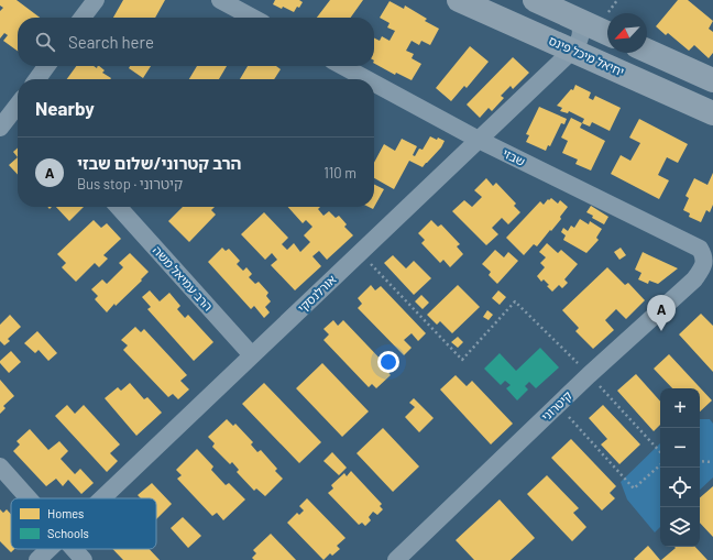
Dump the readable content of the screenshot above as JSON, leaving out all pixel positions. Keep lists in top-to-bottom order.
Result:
{
  "streets": {
    "main road": ["יחיאל מיכל פינס"],
    "street": [
      "שבזי",
      "הרב עמיאל משה",
      "אורלנסקי",
      "קיטרוני"
    ]
  },
  "crossings": [
    ["יחיאל מיכל פינס", "אורלנסקי"],
    ["שבזי", "אורלנסקי"],
    ["שבזי", "קיטרוני"],
    ["הרב עמיאל משה", "אורלנסקי"]
  ],
  "legend": ["Homes", "Schools"],
  "north": "bottom left",
  "page": {
    "search": "Search here",
    "heading": "Nearby",
    "list": [
      {
        "mark": "A",
        "name": "הרב קטרוני/שלום שבזי",
        "note": "Bus stop · קיטרוני",
        "value": "110 m"
      }
    ],
    "pins": "A",
    "map_buttons": ["+", "−"]
  }
}
